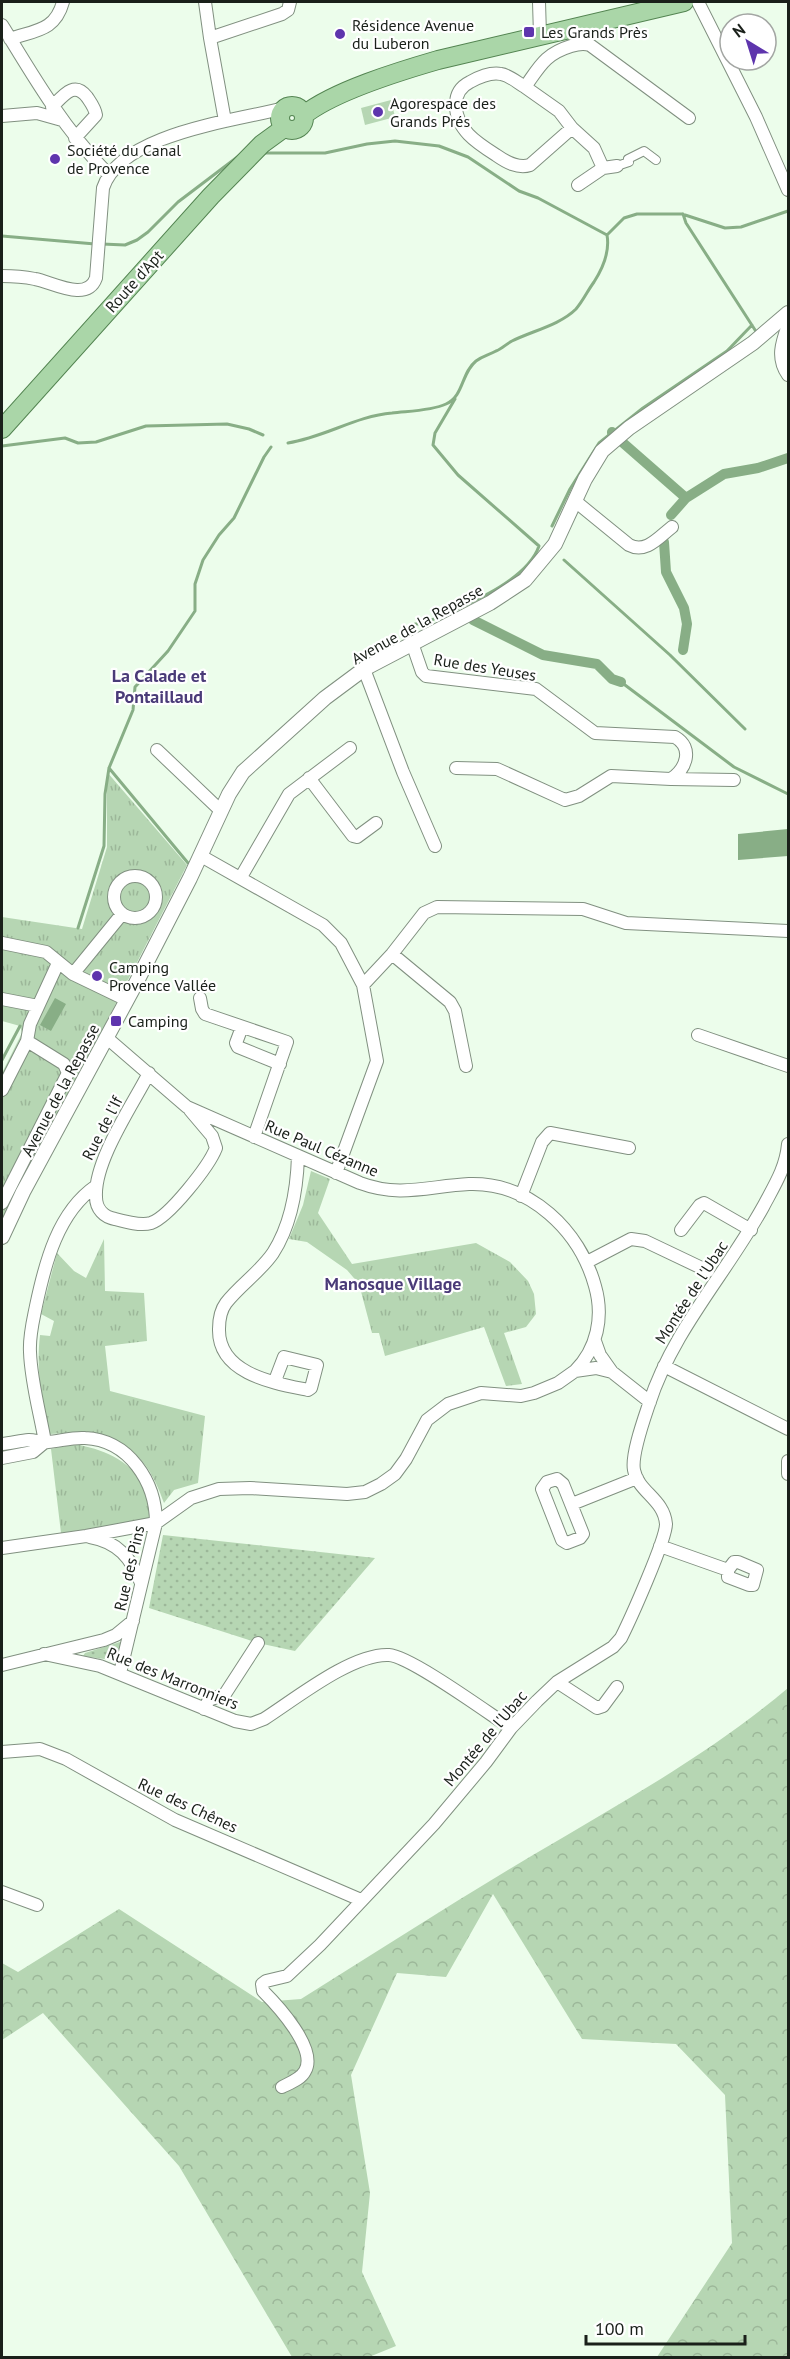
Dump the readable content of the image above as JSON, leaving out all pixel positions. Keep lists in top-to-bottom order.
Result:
{
  "streets": {
    "main road": ["Route d'Apt"],
    "street": [
      "Avenue de la Repasse",
      "Rue des Yeuses",
      "Rue de l'If",
      "Rue Paul Cézanne",
      "Montée de l'Ubac",
      "Rue des Pins",
      "Rue des Marronniers",
      "Rue des Chênes"
    ]
  },
  "crossings": [
    ["Avenue de la Repasse", "Rue des Yeuses"],
    ["Avenue de la Repasse", "Rue Paul Cézanne"],
    ["Rue de l'If", "Rue Paul Cézanne"],
    ["Montée de l'Ubac", "Rue des Marronniers"],
    ["Montée de l'Ubac", "Rue des Chênes"],
    ["Rue des Pins", "Rue des Marronniers"]
  ],
  "districts": ["La Calade et Pontaillaud", "Manosque Village"],
  "places": {
    "transit": ["Les Grands Près", "Camping"],
    "other": [
      "Résidence Avenue du Luberon",
      "Agorespace des Grands Prés",
      "Société du Canal de Provence",
      "Camping Provence Vallée"
    ]
  },
  "scale_bar": "100 m",
  "north": "top left"
}
